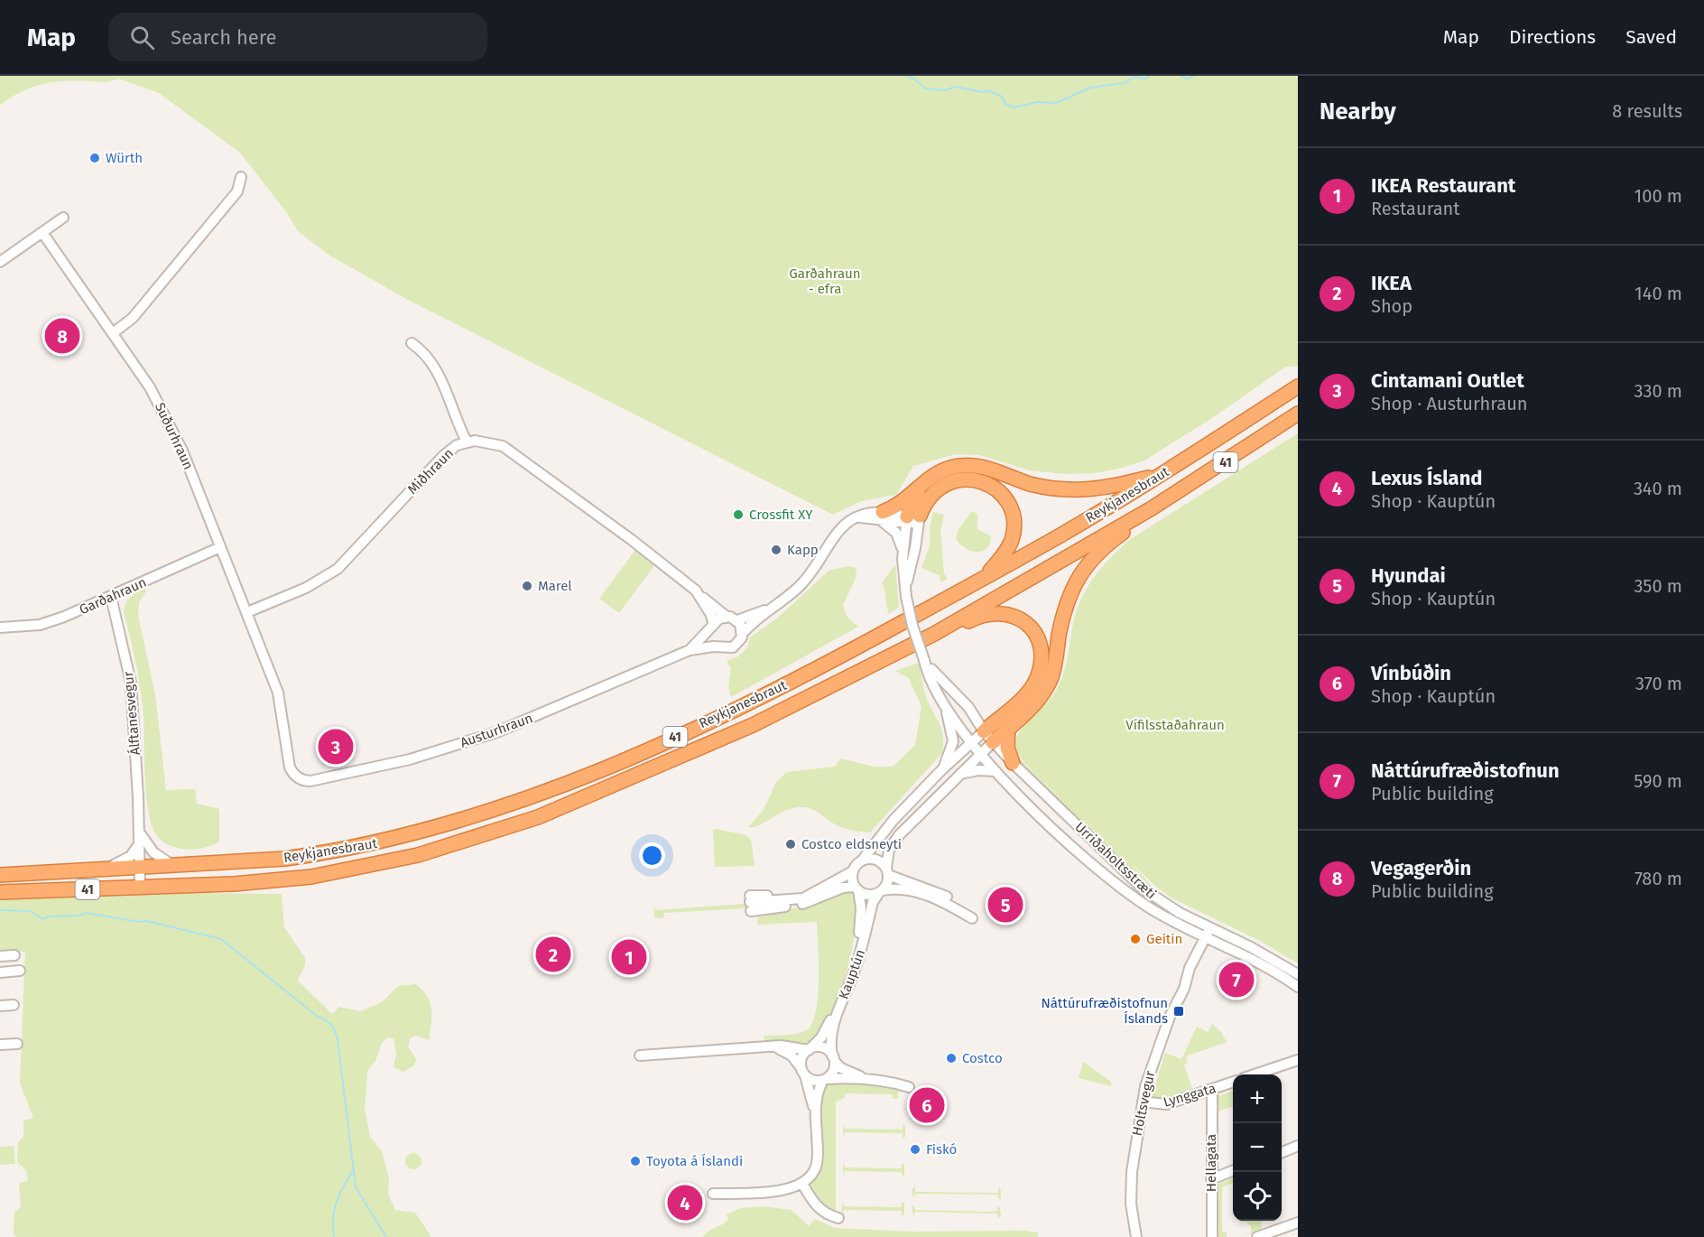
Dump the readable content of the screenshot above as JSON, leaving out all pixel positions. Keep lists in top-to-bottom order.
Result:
{
  "streets": {
    "highway": ["41", "Reykjanesbraut"],
    "street": [
      "Suðurhraun",
      "Miðhraun",
      "Garðahraun",
      "Álftanesvegur",
      "Austurhraun",
      "Urriðaholtsstræti",
      "Kauptún",
      "Lynggata",
      "Holtsvegur",
      "Hellagata"
    ]
  },
  "crossings": [
    ["Suðurhraun", "Garðahraun"],
    ["Miðhraun", "Austurhraun"],
    ["Reykjanesbraut", "Álftanesvegur"],
    ["Garðahraun", "Álftanesvegur"],
    ["Urriðaholtsstræti", "Kauptún"],
    ["Urriðaholtsstræti", "Holtsvegur"],
    ["Lynggata", "Holtsvegur"],
    ["Lynggata", "Hellagata"]
  ],
  "parks": ["Garðahraun - efra", "Vífilsstaðahraun"],
  "places": {
    "other": [
      "Würth",
      "Crossfit XY",
      "Kapp",
      "Marel",
      "Costco eldsneyti",
      "Geitin",
      "Costco",
      "Fiskó",
      "Toyota á Íslandi"
    ],
    "transit": ["Náttúrufræðistofnun Íslands"]
  },
  "page": {
    "header": "Map",
    "search": "Search here",
    "nav": ["Map", "Directions", "Saved"],
    "heading": ["Nearby", "8 results"],
    "list": [
      {
        "mark": "1",
        "name": "IKEA Restaurant",
        "note": "Restaurant",
        "value": "100 m"
      },
      {
        "mark": "2",
        "name": "IKEA",
        "note": "Shop",
        "value": "140 m"
      },
      {
        "mark": "3",
        "name": "Cintamani Outlet",
        "note": "Shop · Austurhraun",
        "value": "330 m"
      },
      {
        "mark": "4",
        "name": "Lexus Ísland",
        "note": "Shop · Kauptún",
        "value": "340 m"
      },
      {
        "mark": "5",
        "name": "Hyundai",
        "note": "Shop · Kauptún",
        "value": "350 m"
      },
      {
        "mark": "6",
        "name": "Vínbúðin",
        "note": "Shop · Kauptún",
        "value": "370 m"
      },
      {
        "mark": "7",
        "name": "Náttúrufræðistofnun",
        "note": "Public building",
        "value": "590 m"
      },
      {
        "mark": "8",
        "name": "Vegagerðin",
        "note": "Public building",
        "value": "780 m"
      }
    ],
    "pins": [
      "8",
      "3",
      "5",
      "2",
      "1",
      "7",
      "6",
      "4"
    ],
    "map_buttons": ["+", "−"]
  }
}
